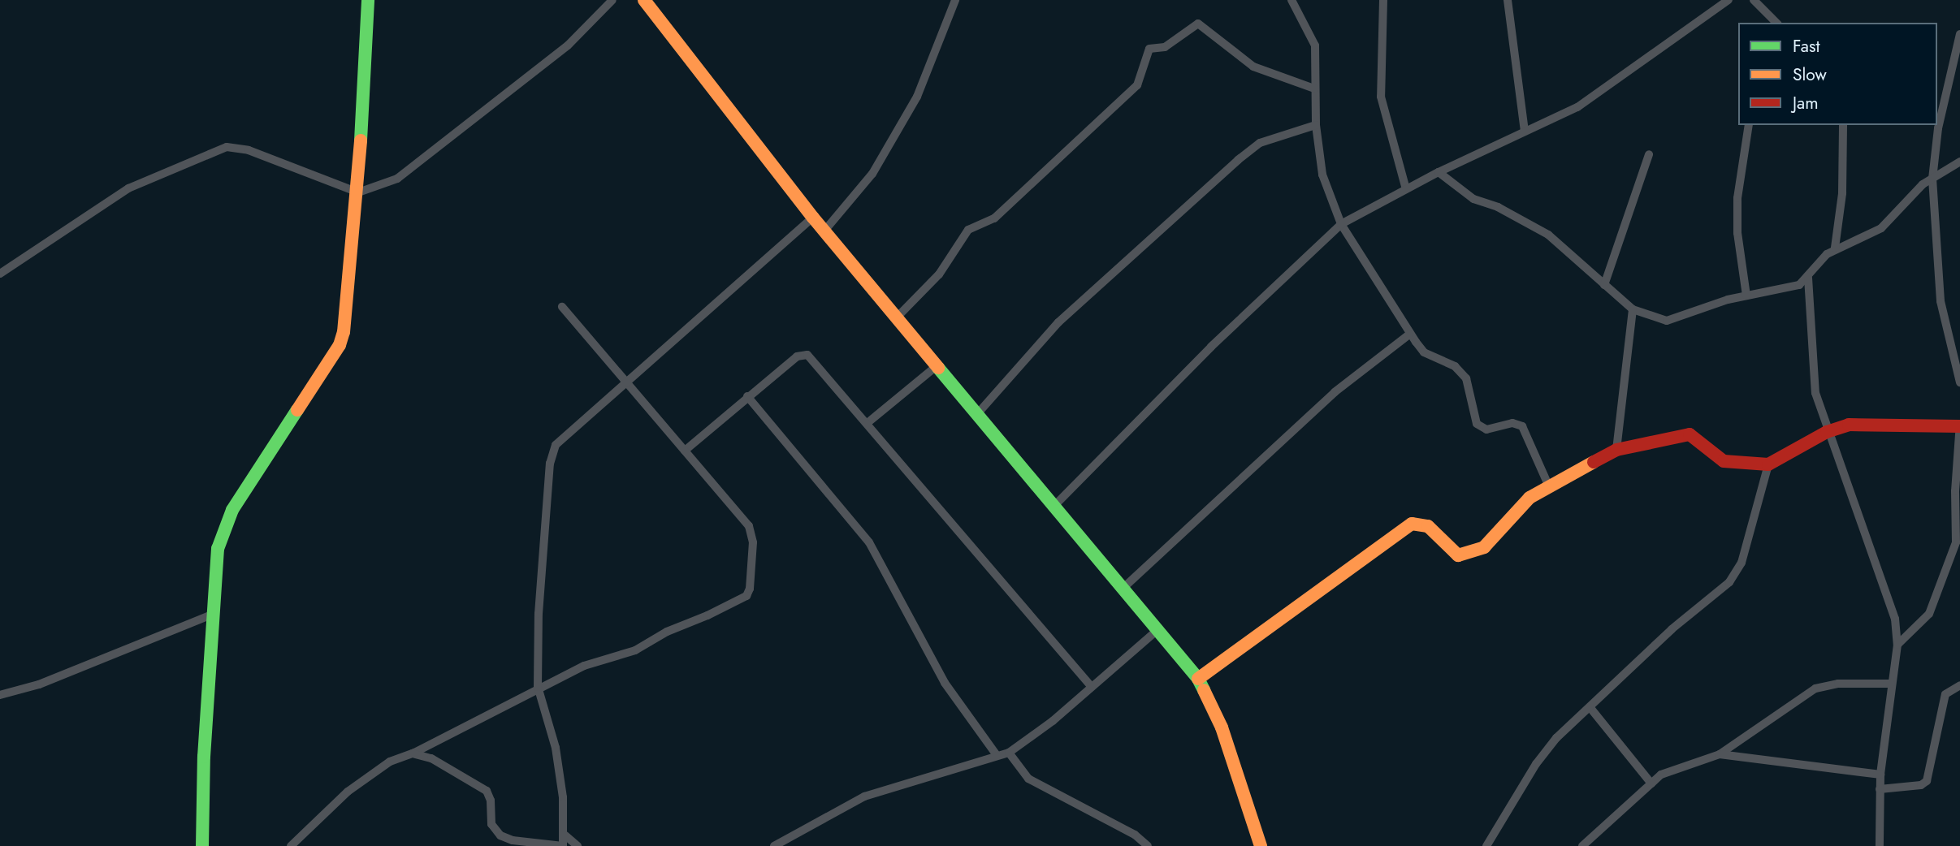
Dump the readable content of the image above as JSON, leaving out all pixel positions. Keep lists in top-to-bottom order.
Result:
{
  "legend": ["Fast", "Slow", "Jam"]
}
